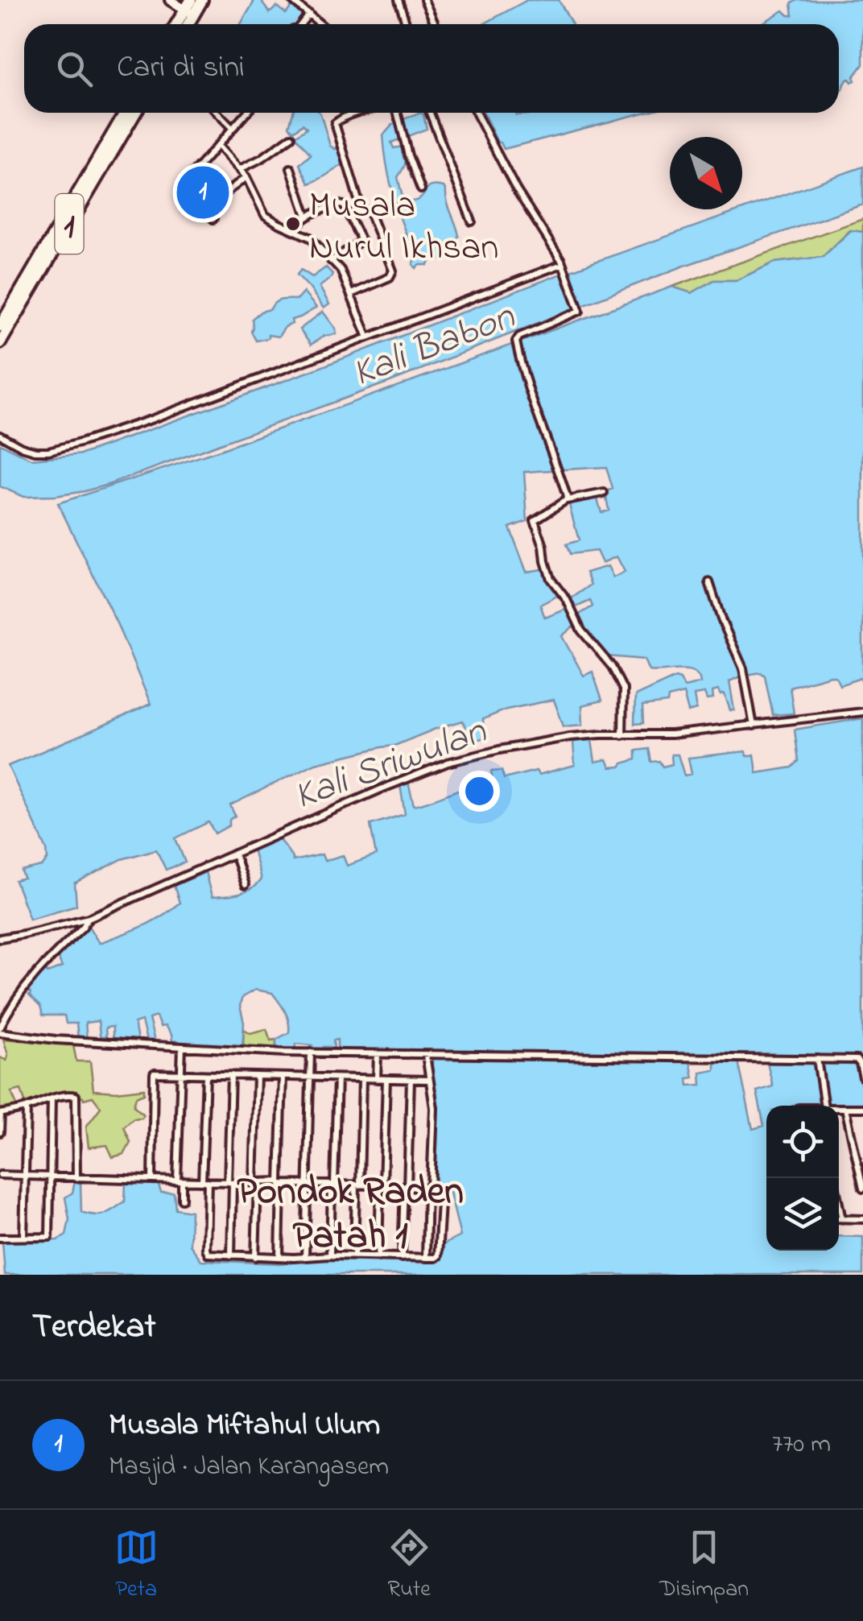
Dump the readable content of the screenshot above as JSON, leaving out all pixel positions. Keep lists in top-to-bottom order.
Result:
{
  "streets": {
    "highway": ["1"]
  },
  "districts": ["Pondok Raden Patah 1"],
  "water": ["Kali Babon", "Kali Sriwulan"],
  "places": ["Musala Nurul Ikhsan"],
  "north": "bottom right",
  "page": {
    "search": "Cari di sini",
    "pins": "1",
    "heading": "Terdekat",
    "list": [
      {
        "mark": "1",
        "name": "Musala Miftahul Ulum",
        "note": "Masjid · Jalan Karangasem",
        "value": "770 m"
      }
    ],
    "nav": ["Peta", "Rute", "Disimpan"]
  }
}
